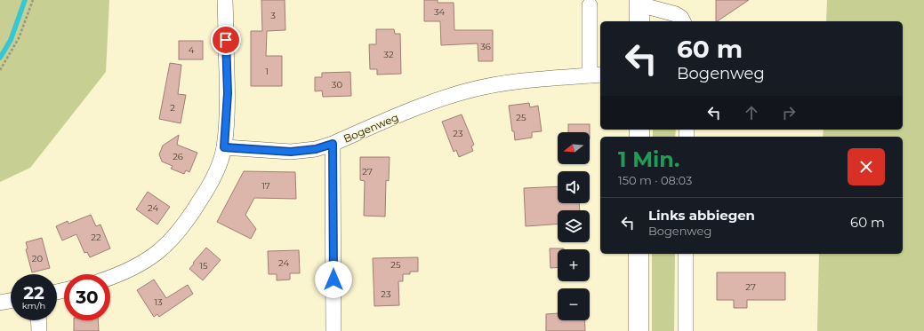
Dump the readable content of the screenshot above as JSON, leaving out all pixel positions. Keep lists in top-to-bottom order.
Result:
{
  "streets": {
    "street": ["Bogenweg"]
  },
  "house_numbers": [
    "34",
    "3",
    "36",
    "4",
    "32",
    "1",
    "30",
    "2",
    "25",
    "23",
    "26",
    "27",
    "17",
    "24",
    "22",
    "20",
    "24",
    "25",
    "15",
    "27",
    "23",
    "13"
  ],
  "north": "left",
  "page": {
    "turn": ["60 m", "Bogenweg"],
    "map_buttons": ["+", "−"],
    "heading": ["1 Min.", "150 m · 08:03"],
    "list": [
      {
        "name": "Links abbiegen",
        "note": "Bogenweg",
        "value": "60 m"
      }
    ],
    "speed": "22 km/h",
    "limit": "30"
  }
}
